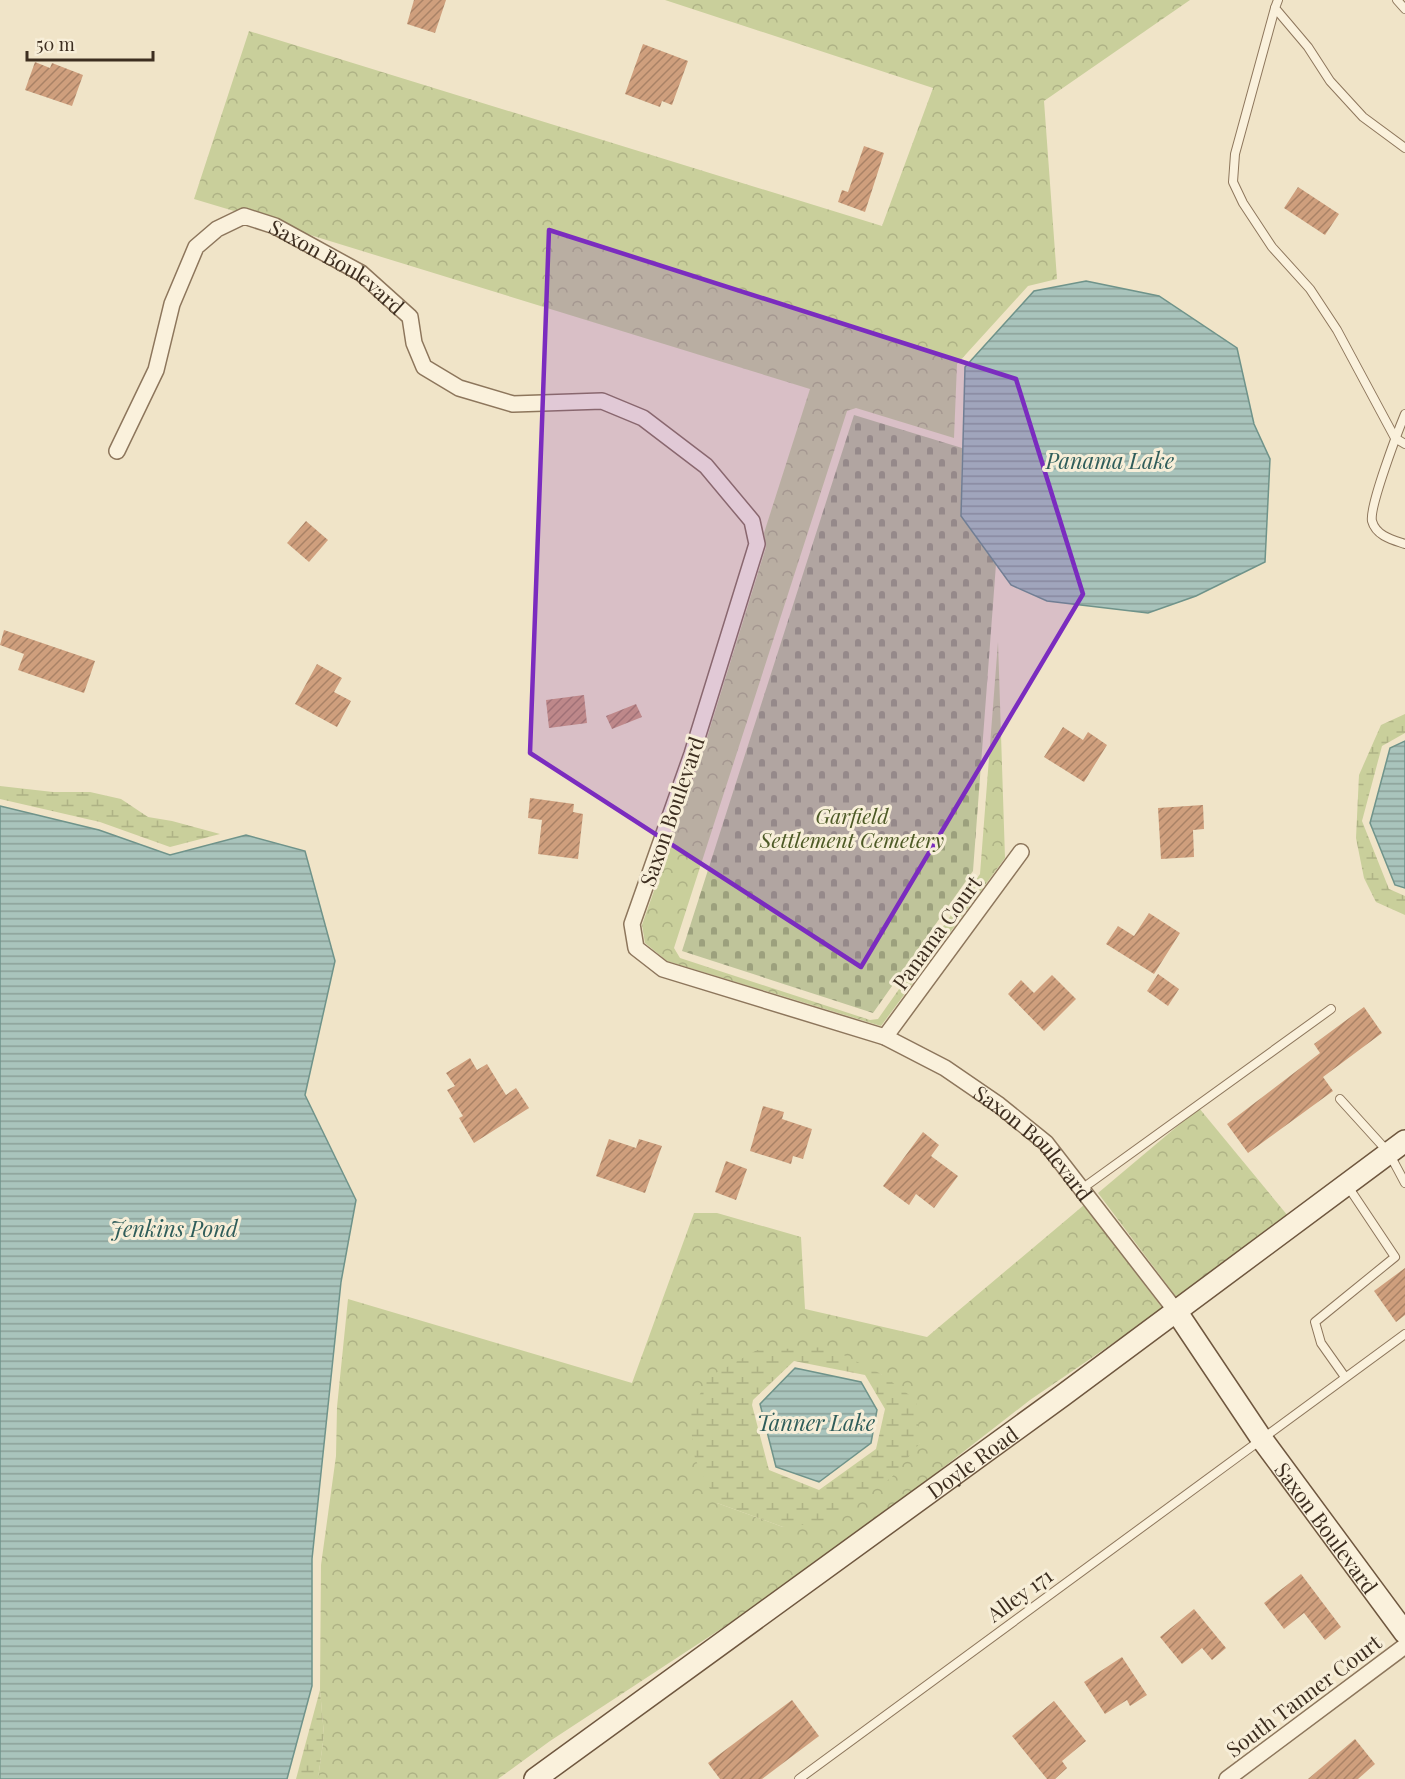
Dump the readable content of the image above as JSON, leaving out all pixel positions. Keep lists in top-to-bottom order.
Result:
{
  "streets": {
    "main road": ["Saxon Boulevard", "Doyle Road"],
    "street": ["Panama Court", "South Tanner Court"],
    "lane": ["Alley 171"]
  },
  "crossings": [
    ["Saxon Boulevard", "Panama Court"],
    ["Saxon Boulevard", "Doyle Road"],
    ["Saxon Boulevard", "Alley 171"]
  ],
  "water": ["Panama Lake", "Jenkins Pond", "Tanner Lake"],
  "parks": ["Garfield Settlement Cemetery"],
  "scale_bar": "50 m"
}
